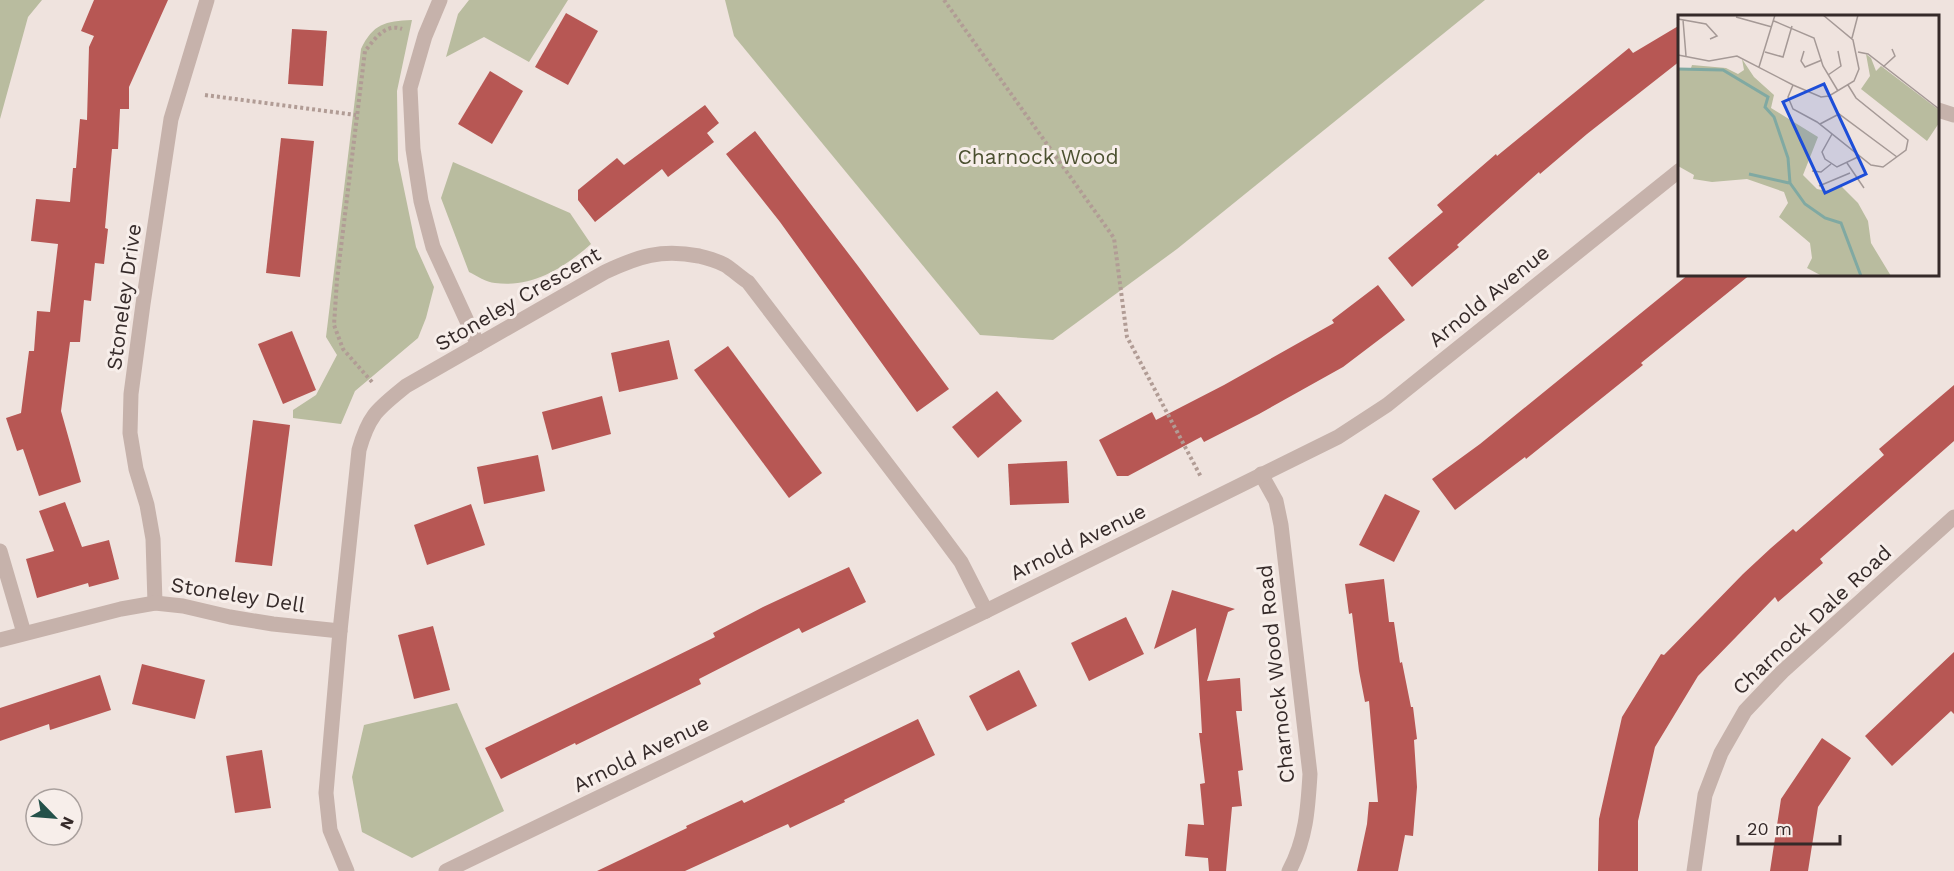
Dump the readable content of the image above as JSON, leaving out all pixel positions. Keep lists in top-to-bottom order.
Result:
{
  "streets": {
    "street": [
      "Arnold Avenue",
      "Stoneley Drive",
      "Stoneley Crescent",
      "Stoneley Dell",
      "Charnock Dale Road",
      "Charnock Wood Road"
    ]
  },
  "crossings": [
    ["Arnold Avenue", "Stoneley Crescent"],
    ["Arnold Avenue", "Charnock Wood Road"],
    ["Stoneley Drive", "Stoneley Dell"],
    ["Stoneley Crescent", "Stoneley Dell"]
  ],
  "parks": ["Charnock Wood"],
  "scale_bar": "20 m",
  "north": "bottom right"
}
